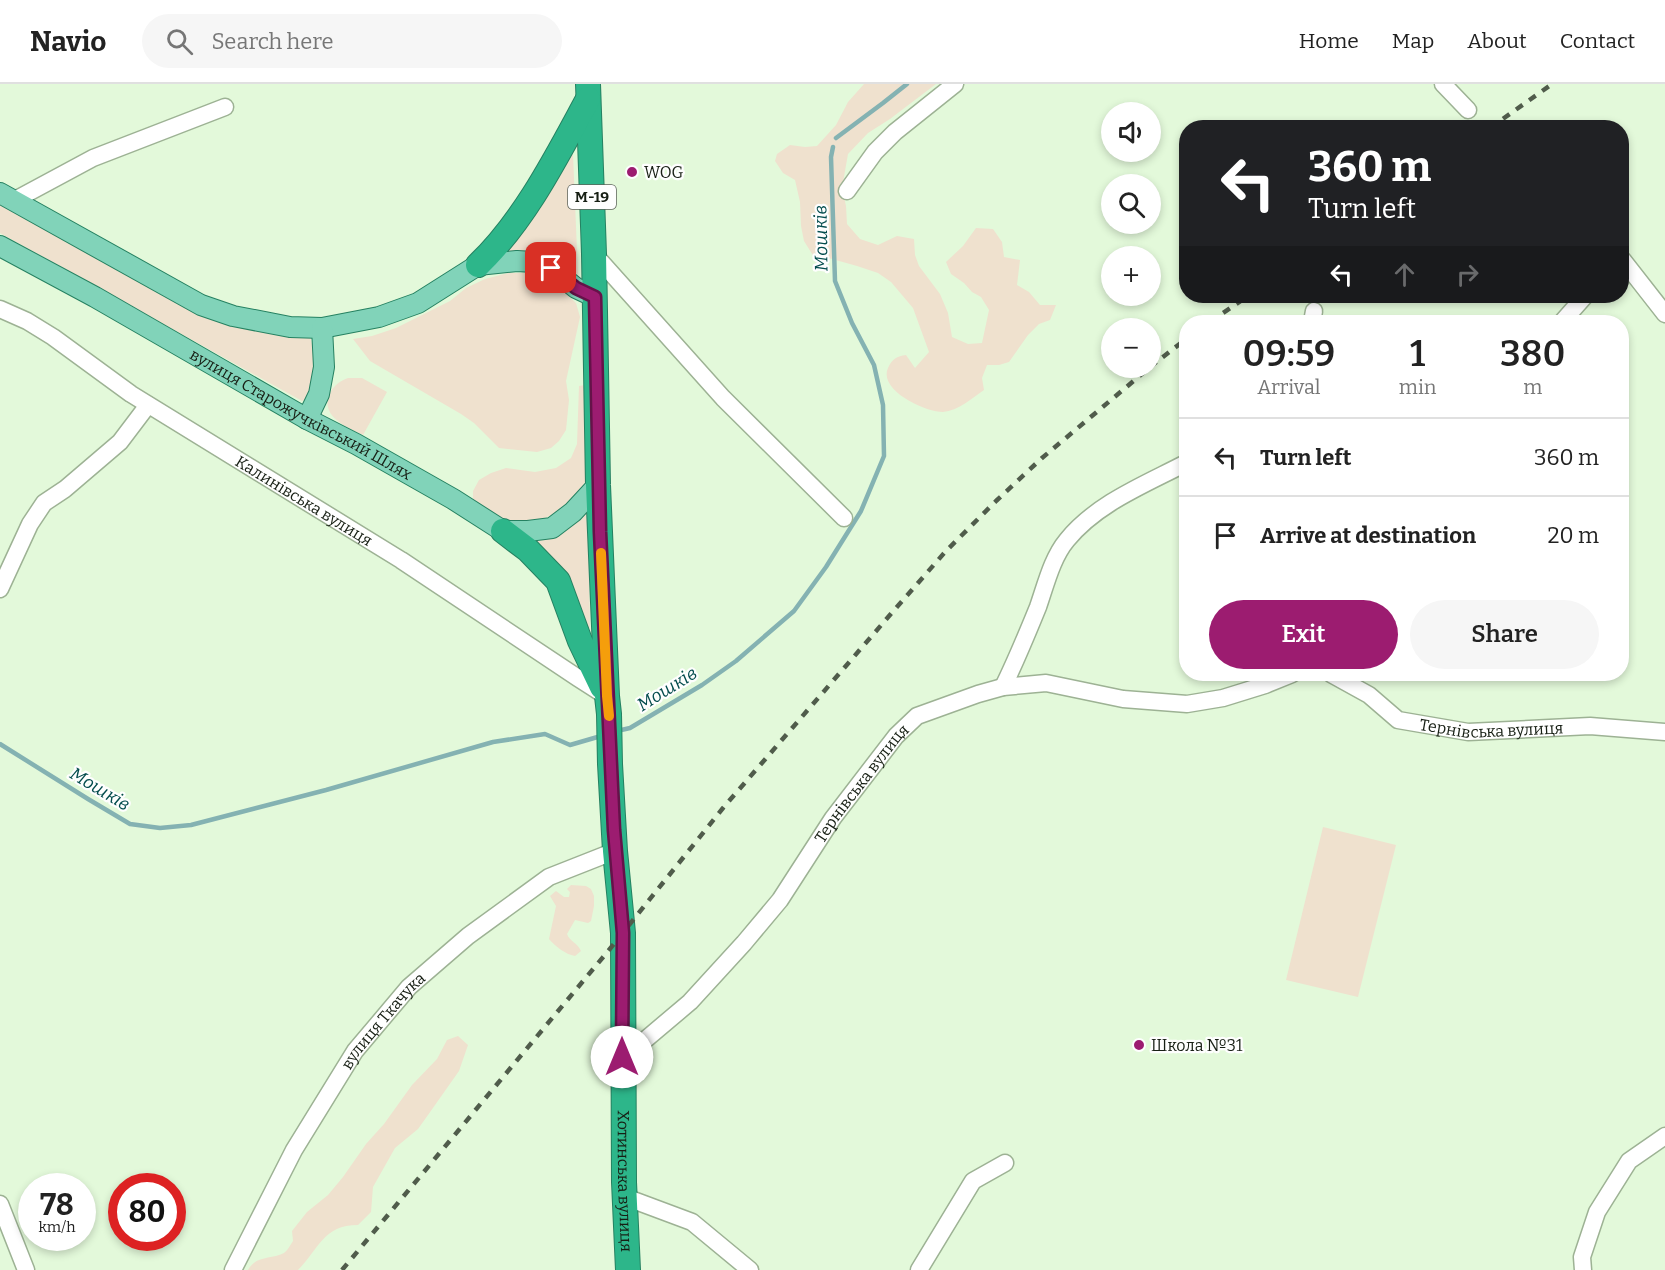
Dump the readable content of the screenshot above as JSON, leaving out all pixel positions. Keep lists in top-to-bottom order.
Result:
{
  "streets": {
    "highway": ["М-19", "Хотинська вулиця"],
    "main road": ["вулиця Старожучківський Шлях"],
    "street": ["Калинівська вулиця", "Тернівська вулиця", "вулиця Ткачука"]
  },
  "crossings": [
    ["Калинівська вулиця", "Хотинська вулиця"],
    ["Тернівська вулиця", "Хотинська вулиця"],
    ["вулиця Ткачука", "Хотинська вулиця"]
  ],
  "water": ["Мошків"],
  "places": ["WOG", "Школа №31"],
  "page": {
    "header": "Navio",
    "search": "Search here",
    "nav": [
      "Home",
      "Map",
      "About",
      "Contact"
    ],
    "map_buttons": ["+", "−"],
    "turn": ["360 m", "Turn left"],
    "eta": [
      "09:59",
      "Arrival",
      "1",
      "min",
      "380",
      "m"
    ],
    "list": [
      {
        "name": "Turn left",
        "value": "360 m"
      },
      {
        "name": "Arrive at destination",
        "value": "20 m"
      }
    ],
    "buttons": ["Exit", "Share"],
    "speed": "78 km/h",
    "limit": "80"
  }
}
